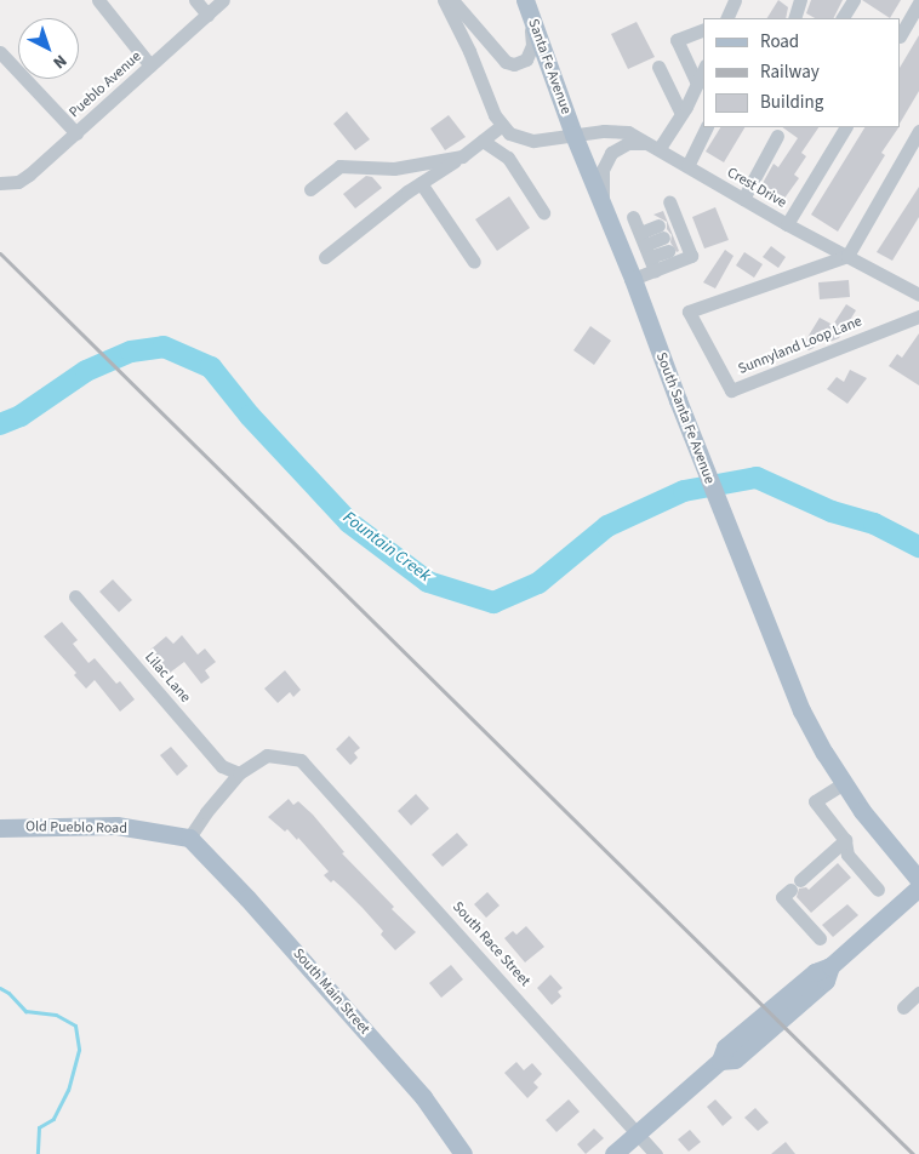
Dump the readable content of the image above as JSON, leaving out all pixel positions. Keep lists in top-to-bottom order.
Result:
{
  "streets": {
    "main road": [
      "Santa Fe Avenue",
      "South Santa Fe Avenue",
      "Old Pueblo Road",
      "South Main Street"
    ],
    "street": [
      "Pueblo Avenue",
      "Crest Drive",
      "Sunnyland Loop Lane",
      "Lilac Lane",
      "South Race Street"
    ]
  },
  "crossings": [
    ["Santa Fe Avenue", "Crest Drive"],
    ["Santa Fe Avenue", "South Santa Fe Avenue"],
    ["Crest Drive", "Sunnyland Loop Lane"],
    ["Crest Drive", "South Santa Fe Avenue"],
    ["Lilac Lane", "South Race Street"],
    ["Old Pueblo Road", "South Main Street"]
  ],
  "water": ["Fountain Creek"],
  "legend": ["Road", "Railway", "Building"],
  "north": "bottom right"
}
